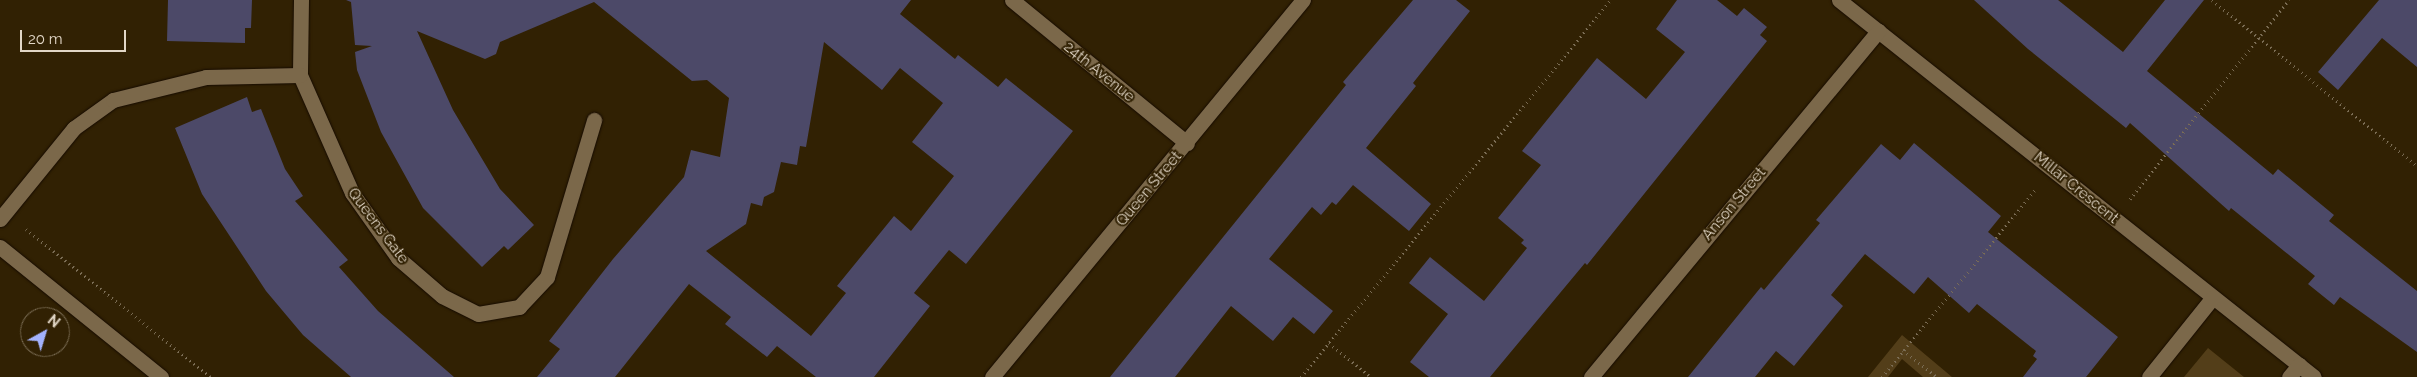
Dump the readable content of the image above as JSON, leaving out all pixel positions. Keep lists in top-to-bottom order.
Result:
{
  "streets": {
    "street": [
      "24th Avenue",
      "Millar Crescent",
      "Queen Street",
      "Anson Street",
      "Queens Gate"
    ]
  },
  "crossings": [
    ["24th Avenue", "Queen Street"],
    ["Millar Crescent", "Anson Street"]
  ],
  "scale_bar": "20 m",
  "north": "top right"
}
